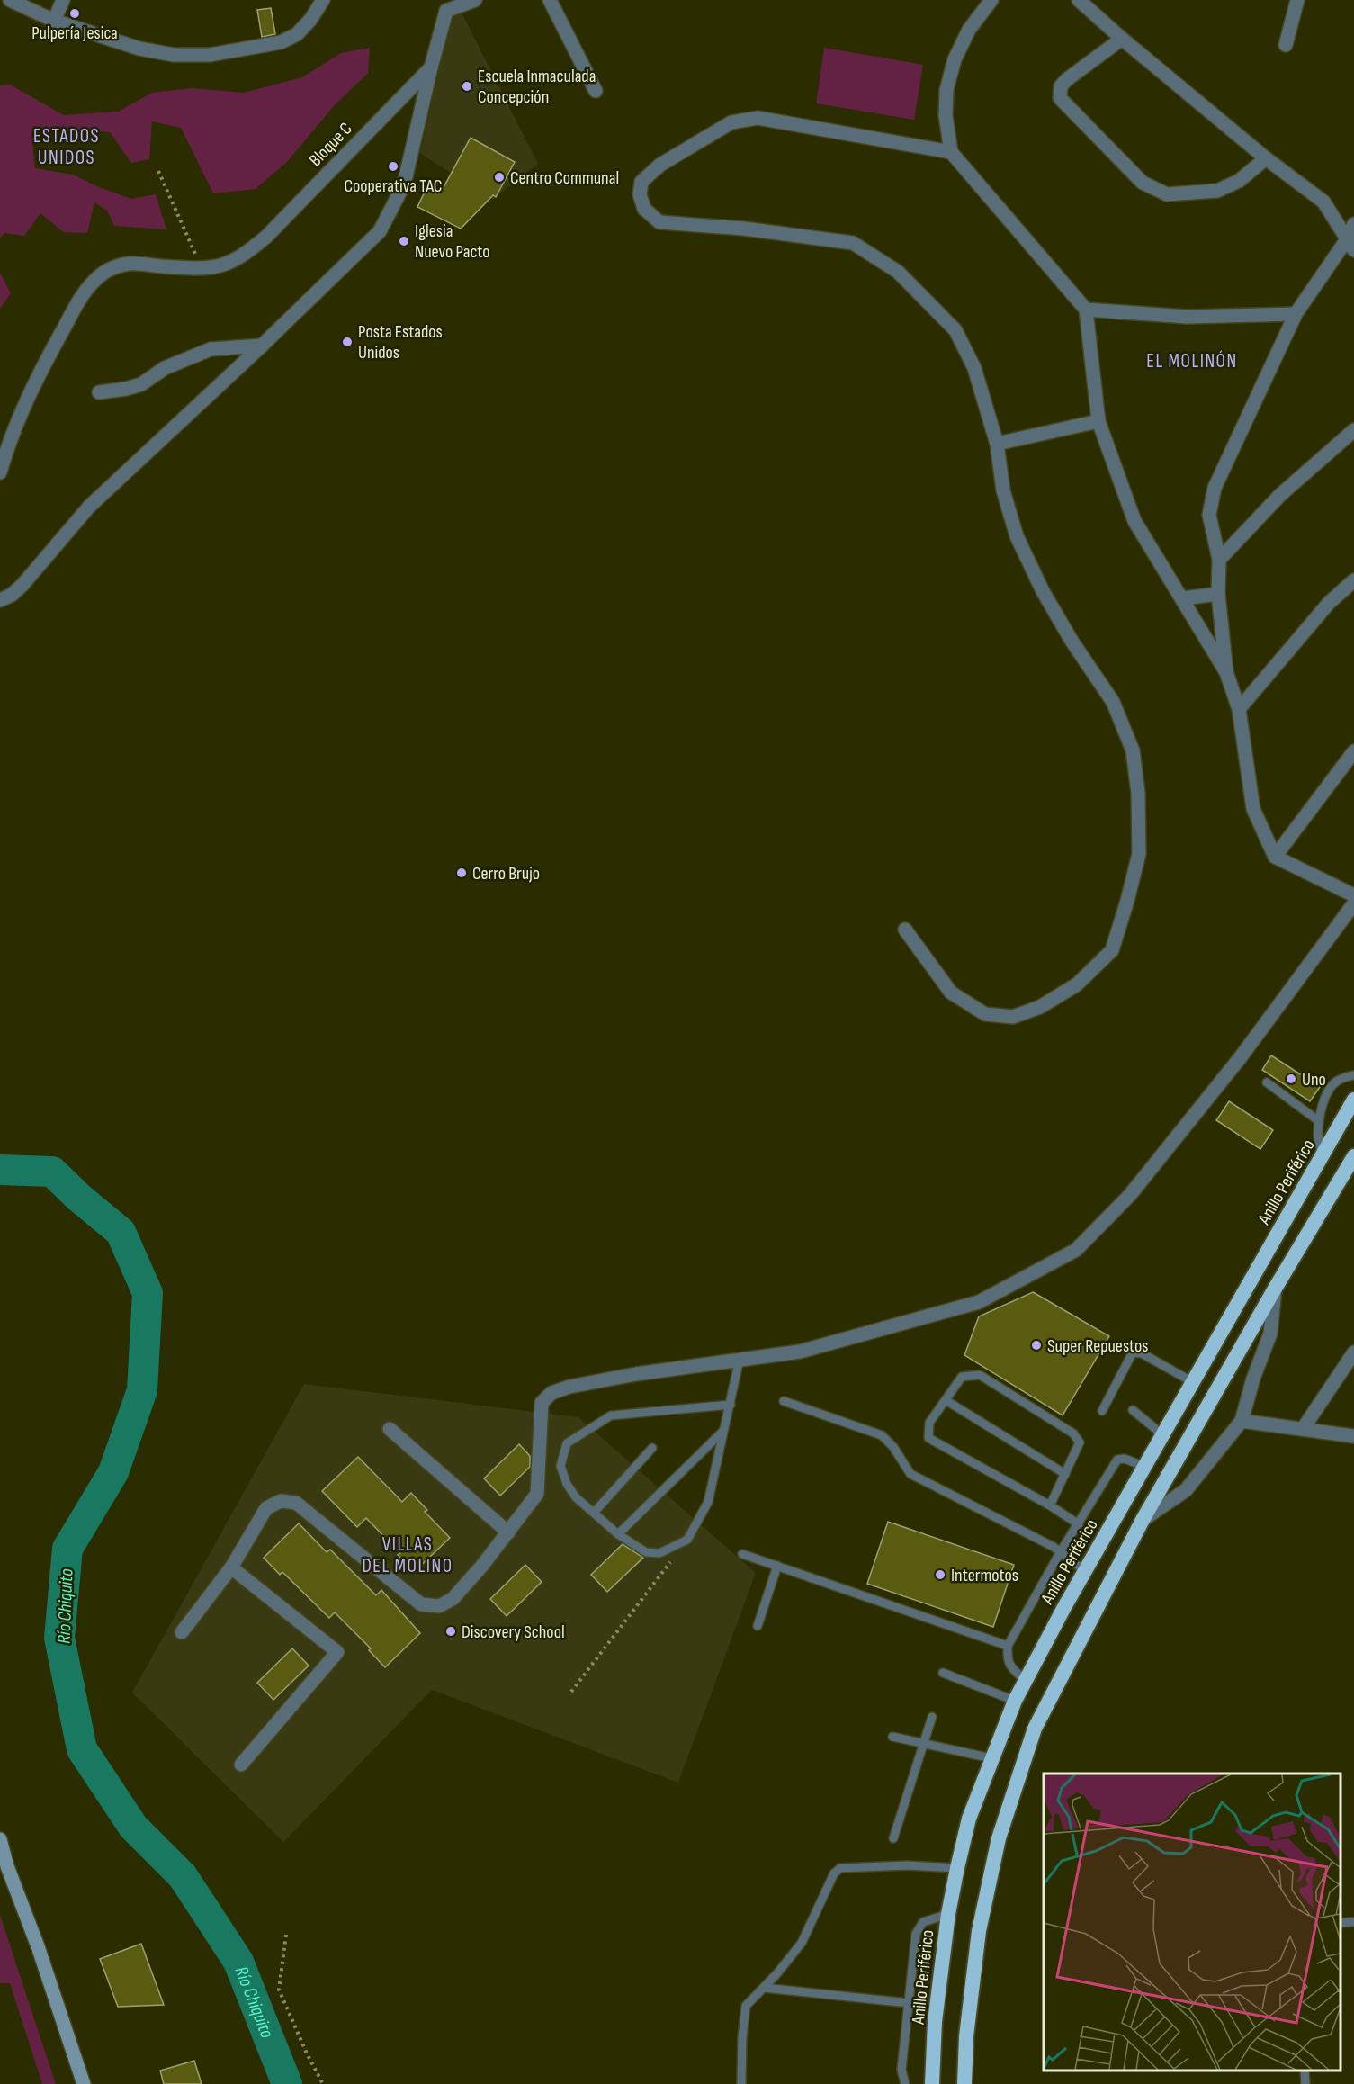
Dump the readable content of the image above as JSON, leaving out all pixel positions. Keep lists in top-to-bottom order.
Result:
{
  "streets": {
    "highway": ["Anillo Periférico"],
    "street": ["Bloque C"]
  },
  "districts": ["ESTADOS UNIDOS", "EL MOLINÓN", "VILLAS DEL MOLINO"],
  "water": ["Río Chiquito"],
  "places": [
    "Pulpería Jesica",
    "Escuela Inmaculada Concepción",
    "Cooperativa TAC",
    "Centro Communal",
    "Iglesia Nuevo Pacto",
    "Posta Estados Unidos",
    "Cerro Brujo",
    "Uno",
    "Super Repuestos",
    "Intermotos",
    "Discovery School"
  ]
}
